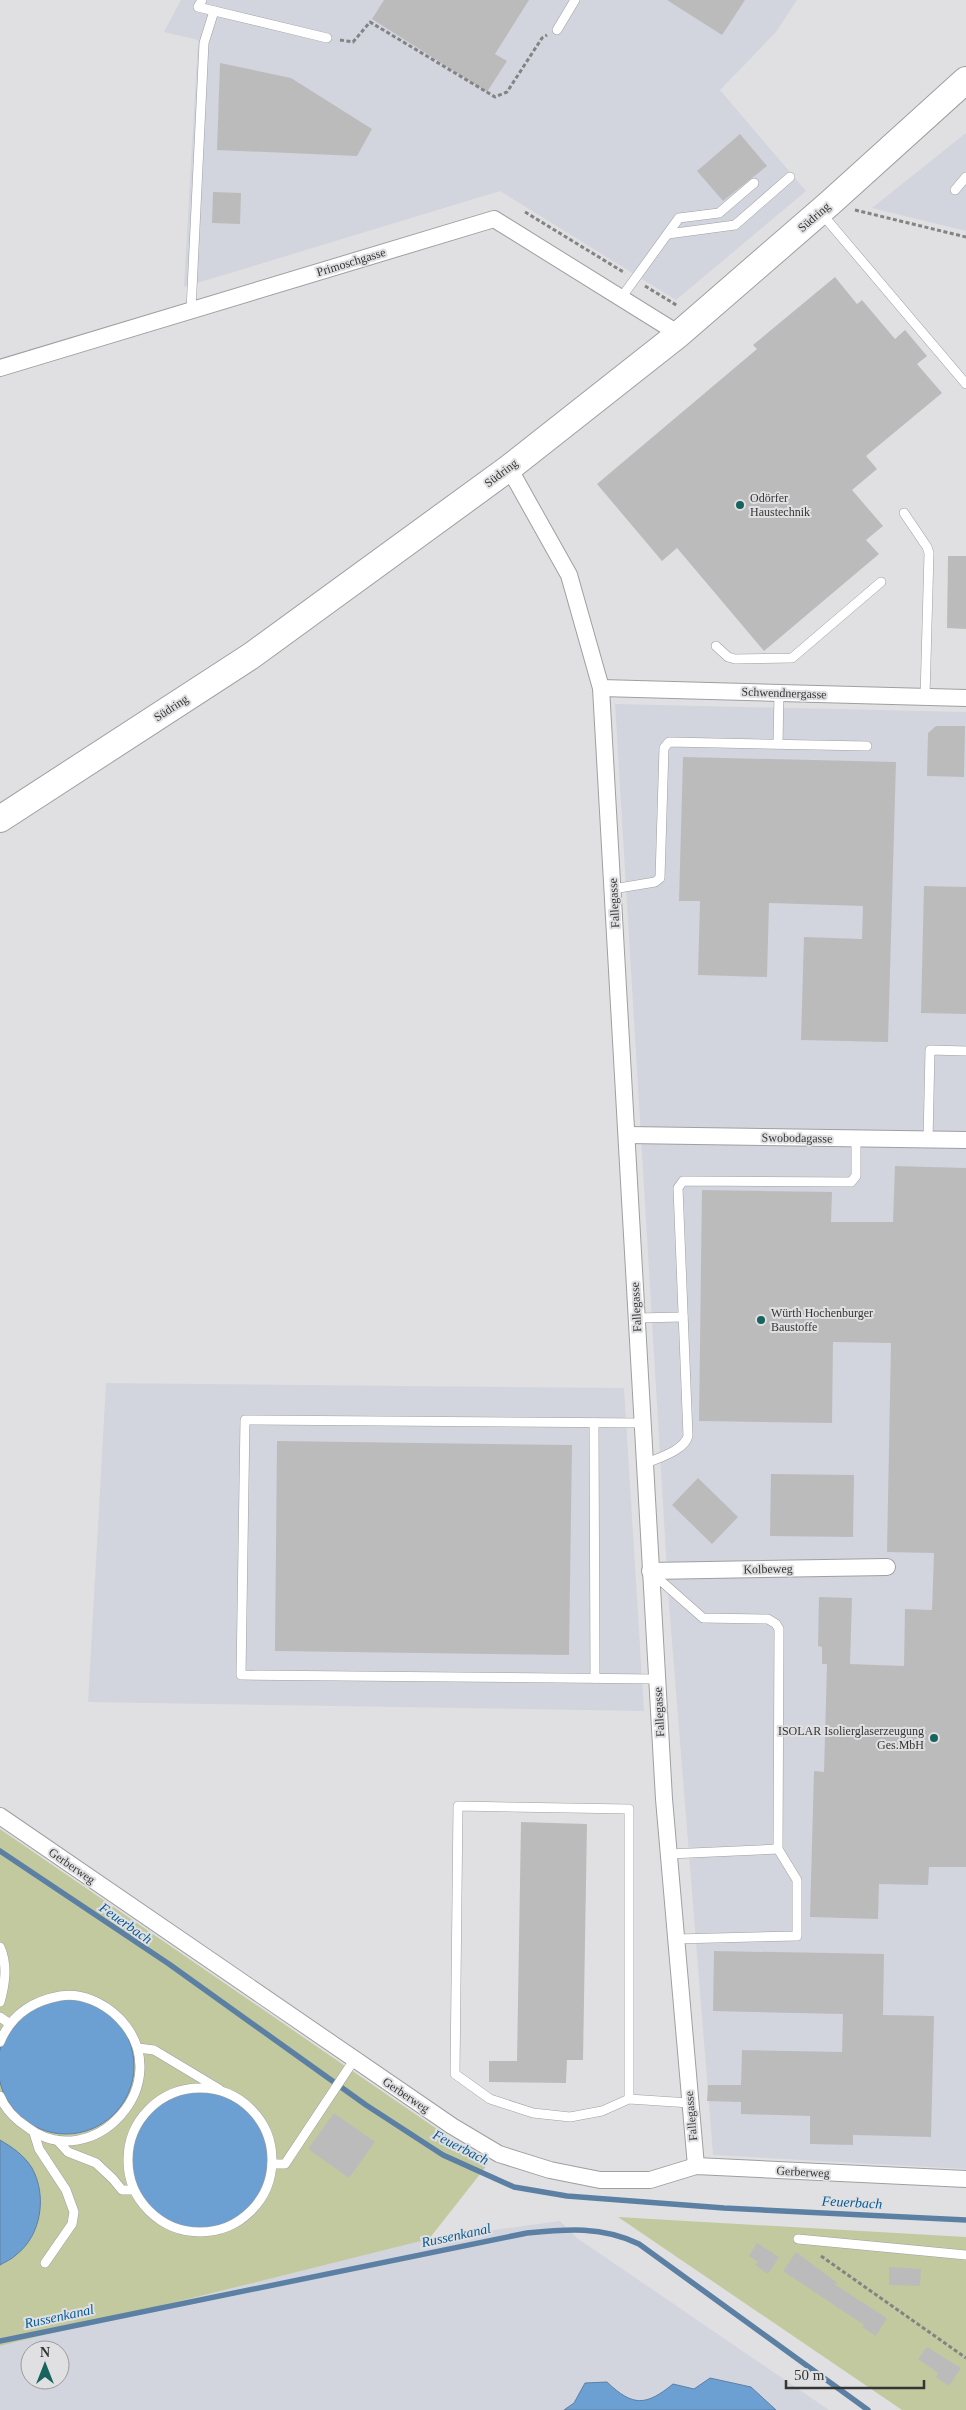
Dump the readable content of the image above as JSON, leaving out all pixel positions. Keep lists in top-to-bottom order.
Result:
{
  "streets": {
    "main road": ["Südring"],
    "street": [
      "Primoschgasse",
      "Schwendnergasse",
      "Fallegasse",
      "Swobodagasse",
      "Kolbeweg",
      "Gerberweg"
    ]
  },
  "crossings": [
    ["Südring", "Primoschgasse"],
    ["Südring", "Fallegasse"],
    ["Schwendnergasse", "Fallegasse"],
    ["Fallegasse", "Swobodagasse"],
    ["Fallegasse", "Kolbeweg"],
    ["Fallegasse", "Gerberweg"]
  ],
  "water": ["Feuerbach", "Russenkanal"],
  "places": ["Odörfer Haustechnik", "Würth Hochenburger Baustoffe", "ISOLAR Isolierglaserzeugung Ges.MbH"],
  "scale_bar": "50 m",
  "north": "top"
}
